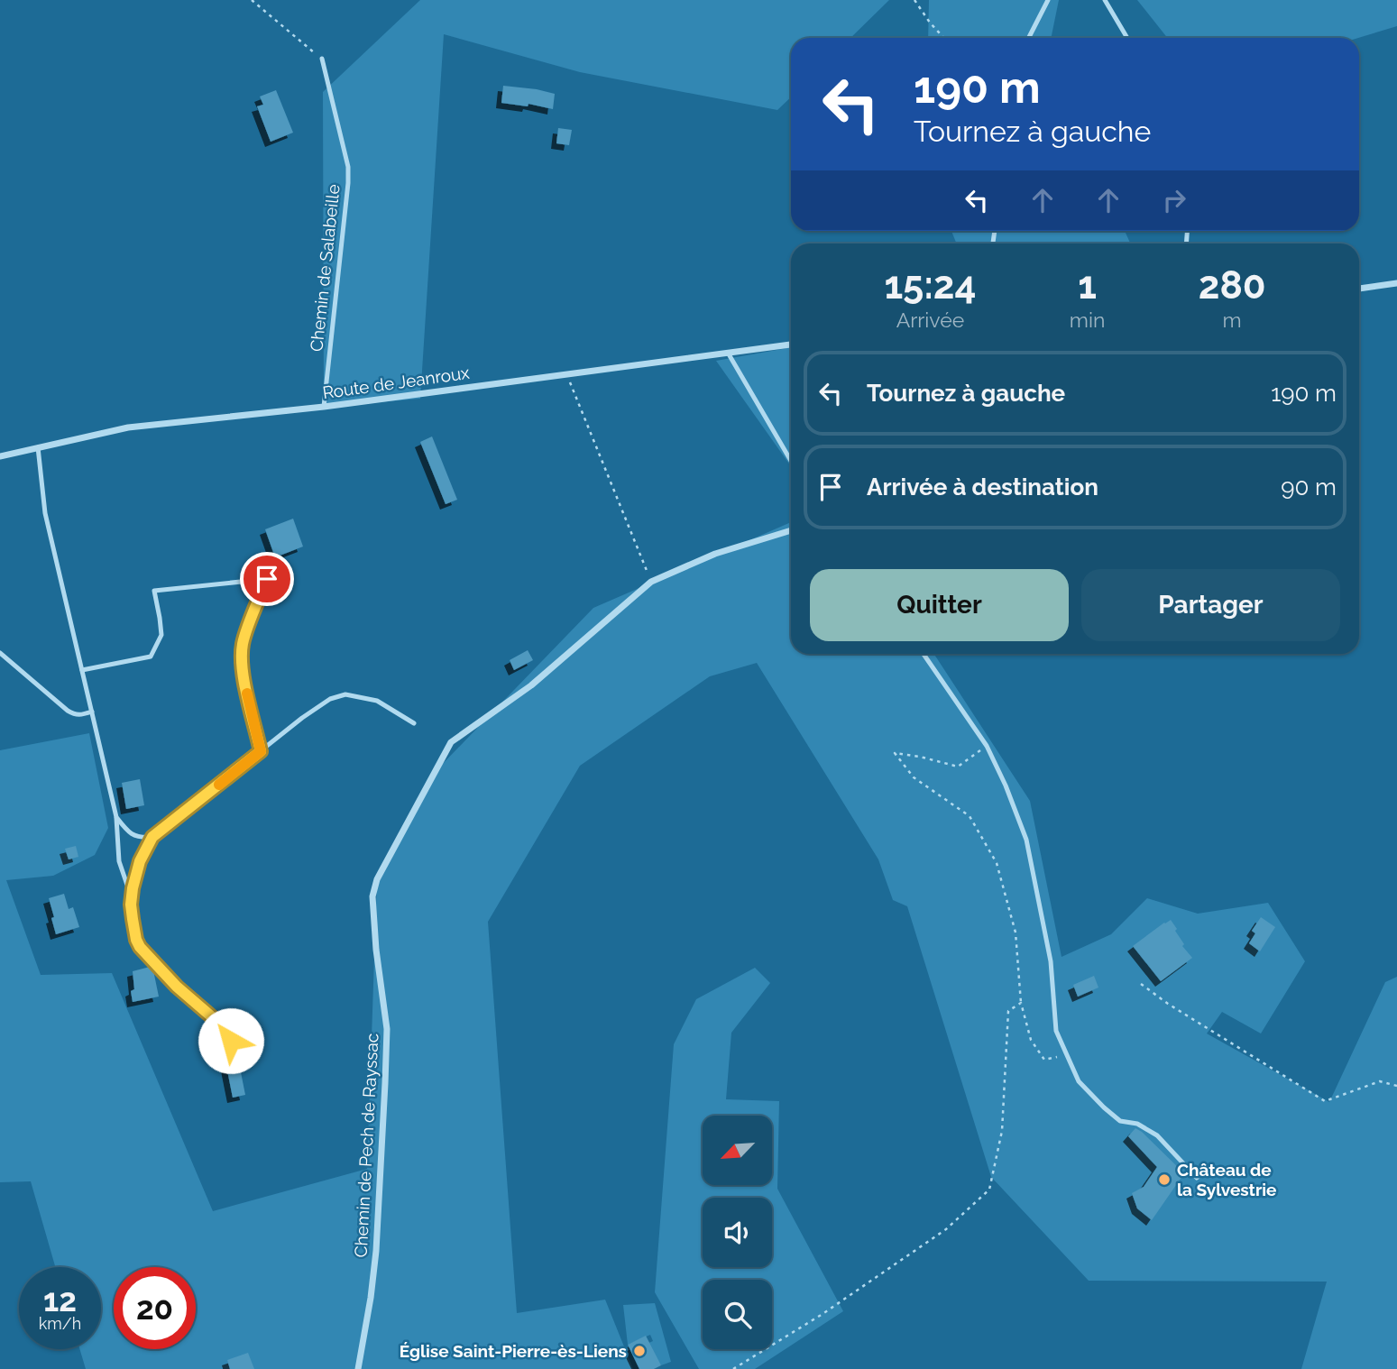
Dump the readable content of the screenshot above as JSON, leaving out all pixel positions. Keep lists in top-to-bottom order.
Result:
{
  "streets": {
    "street": ["Route de Jeanroux", "Chemin de Pech de Rayssac"],
    "lane": ["Chemin de Salabeille"]
  },
  "crossings": [
    ["Chemin de Salabeille", "Route de Jeanroux"]
  ],
  "places": ["Château de la Sylvestrie", "Église Saint-Pierre-ès-Liens"],
  "north": "bottom left",
  "page": {
    "turn": ["190 m", "Tournez à gauche"],
    "eta": [
      "15:24",
      "Arrivée",
      "1",
      "min",
      "280",
      "m"
    ],
    "list": [
      {
        "name": "Tournez à gauche",
        "value": "190 m"
      },
      {
        "name": "Arrivée à destination",
        "value": "90 m"
      }
    ],
    "buttons": ["Quitter", "Partager"],
    "speed": "12 km/h",
    "limit": "20"
  }
}
